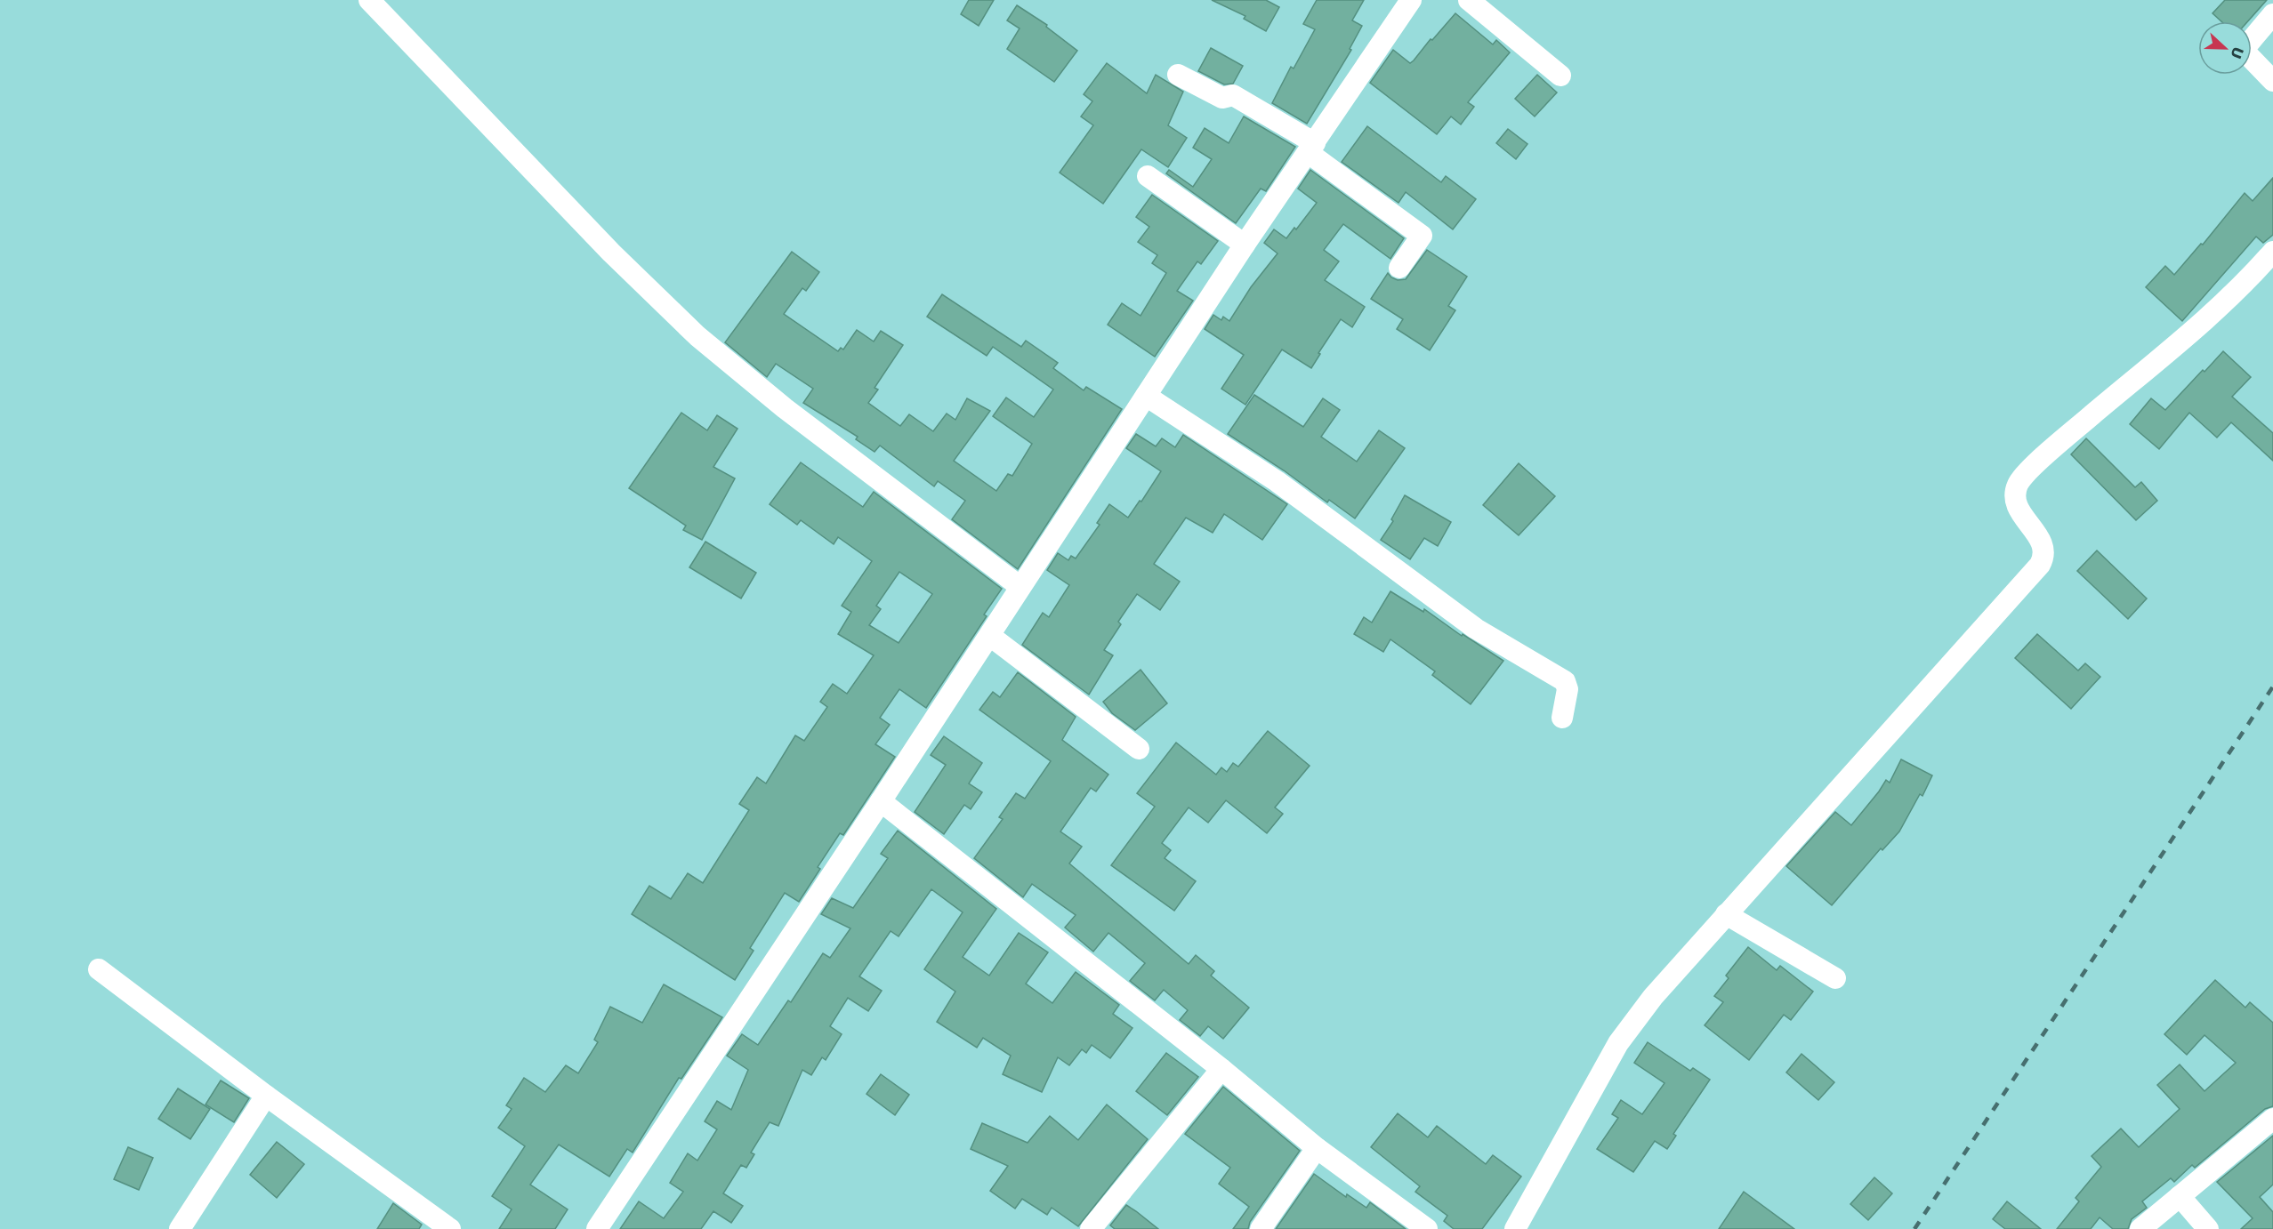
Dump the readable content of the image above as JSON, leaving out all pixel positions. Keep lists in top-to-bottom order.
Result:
{
  "north": "right"
}
